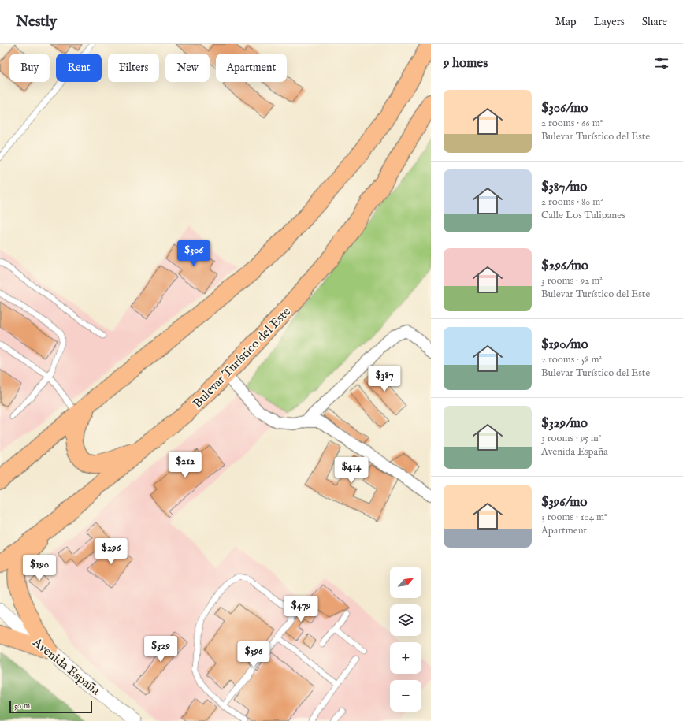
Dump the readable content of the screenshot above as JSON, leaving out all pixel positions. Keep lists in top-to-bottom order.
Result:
{
  "streets": {
    "highway": ["Bulevar Turístico del Este"],
    "street": ["Avenida España"]
  },
  "scale_bar": "50 m",
  "north": "top right",
  "page": {
    "header": "Nestly",
    "nav": ["Map", "Layers", "Share"],
    "heading": "9 homes",
    "chip": [
      "Buy",
      "Rent",
      "Filters",
      "New",
      "Apartment"
    ],
    "list": [
      {
        "name": "$306/mo",
        "note": "2 rooms · 66 m² · Bulevar Turístico del Este"
      },
      {
        "name": "$387/mo",
        "note": "2 rooms · 80 m² · Calle Los Tulipanes"
      },
      {
        "name": "$296/mo",
        "note": "3 rooms · 92 m² · Bulevar Turístico del Este"
      },
      {
        "name": "$190/mo",
        "note": "2 rooms · 58 m² · Bulevar Turístico del Este"
      },
      {
        "name": "$329/mo",
        "note": "3 rooms · 95 m² · Avenida España"
      },
      {
        "name": "$396/mo",
        "note": "3 rooms · 104 m² · Apartment"
      }
    ],
    "price": [
      "$306",
      "$387",
      "$212",
      "$414",
      "$296",
      "$190",
      "$479",
      "$329",
      "$396"
    ],
    "map_buttons": ["+", "−"],
    "scale": "50 m"
  }
}
